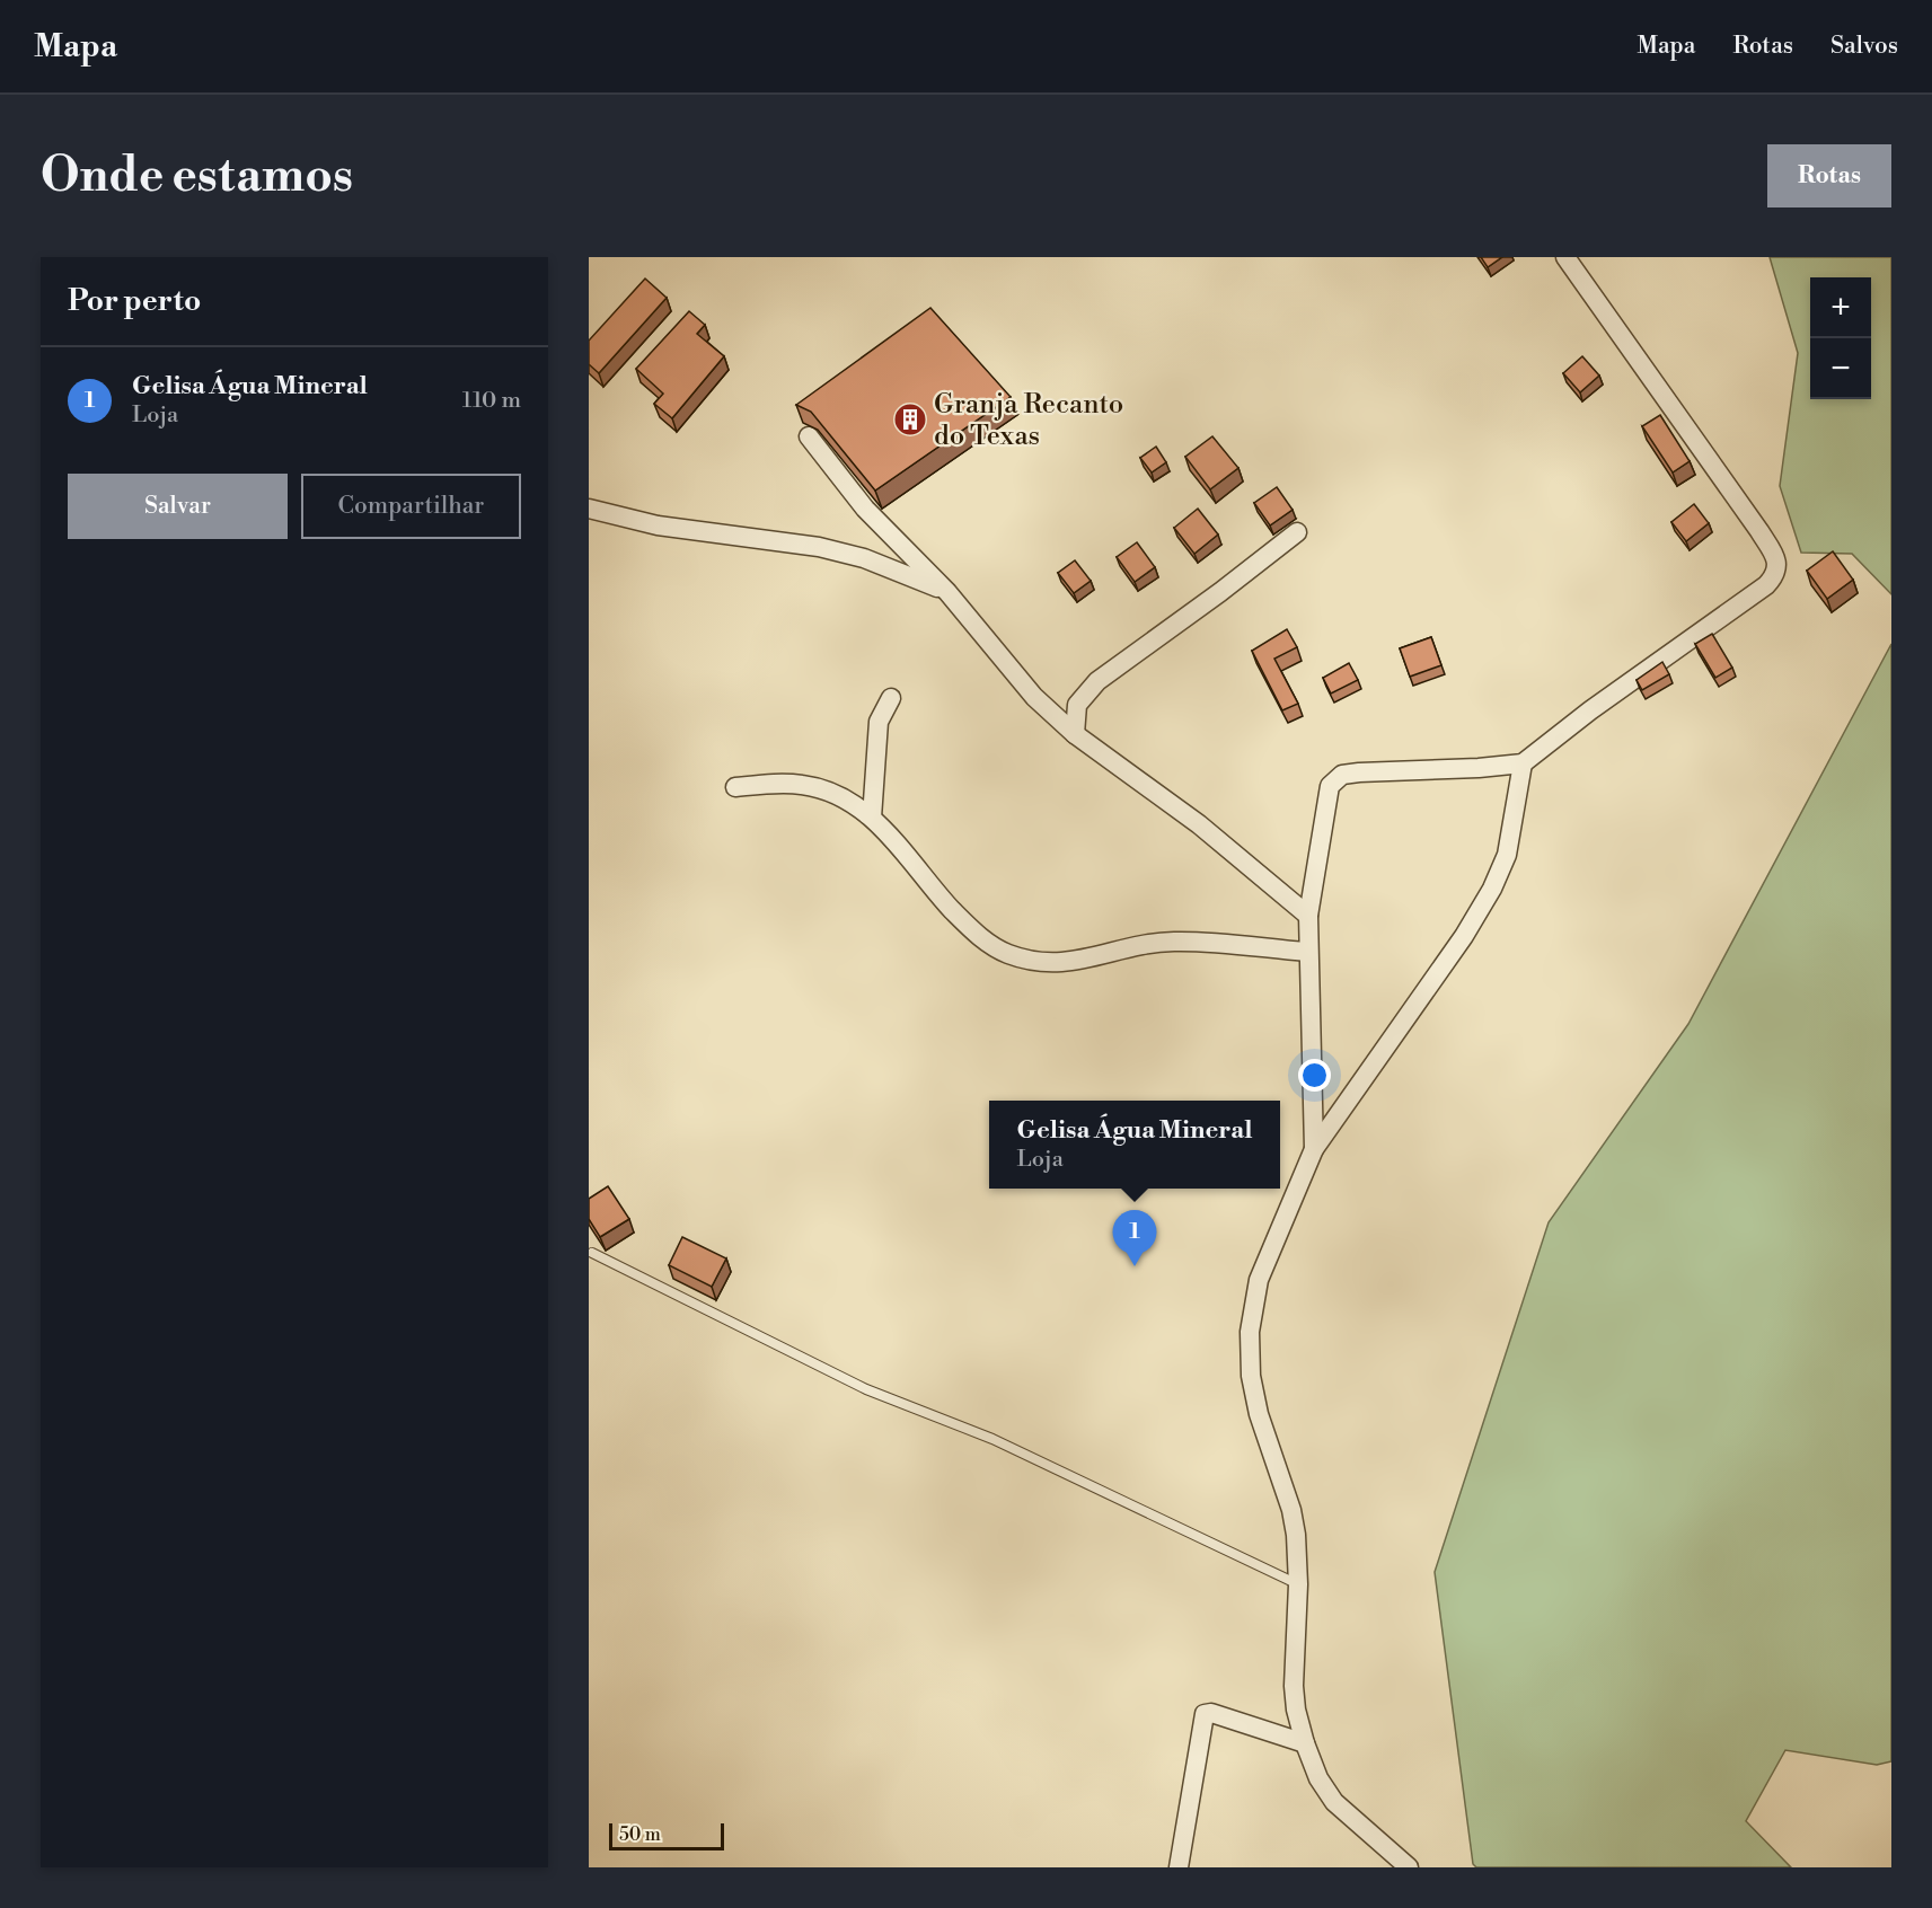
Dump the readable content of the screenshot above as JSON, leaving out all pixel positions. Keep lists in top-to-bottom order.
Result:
{
  "places": {
    "building": ["Granja Recanto do Texas"]
  },
  "scale_bar": "50 m",
  "page": {
    "header": "Mapa",
    "nav": ["Mapa", "Rotas", "Salvos"],
    "buttons": [
      "Rotas",
      ["Salvar", "Compartilhar"]
    ],
    "title": "Onde estamos",
    "heading": "Por perto",
    "map_buttons": ["+", "−"],
    "list": [
      {
        "mark": "1",
        "name": "Gelisa Água Mineral",
        "note": "Loja",
        "value": "110 m"
      }
    ],
    "popup": ["Gelisa Água Mineral", "Loja"],
    "pins": "1",
    "scale": "50 m"
  }
}
